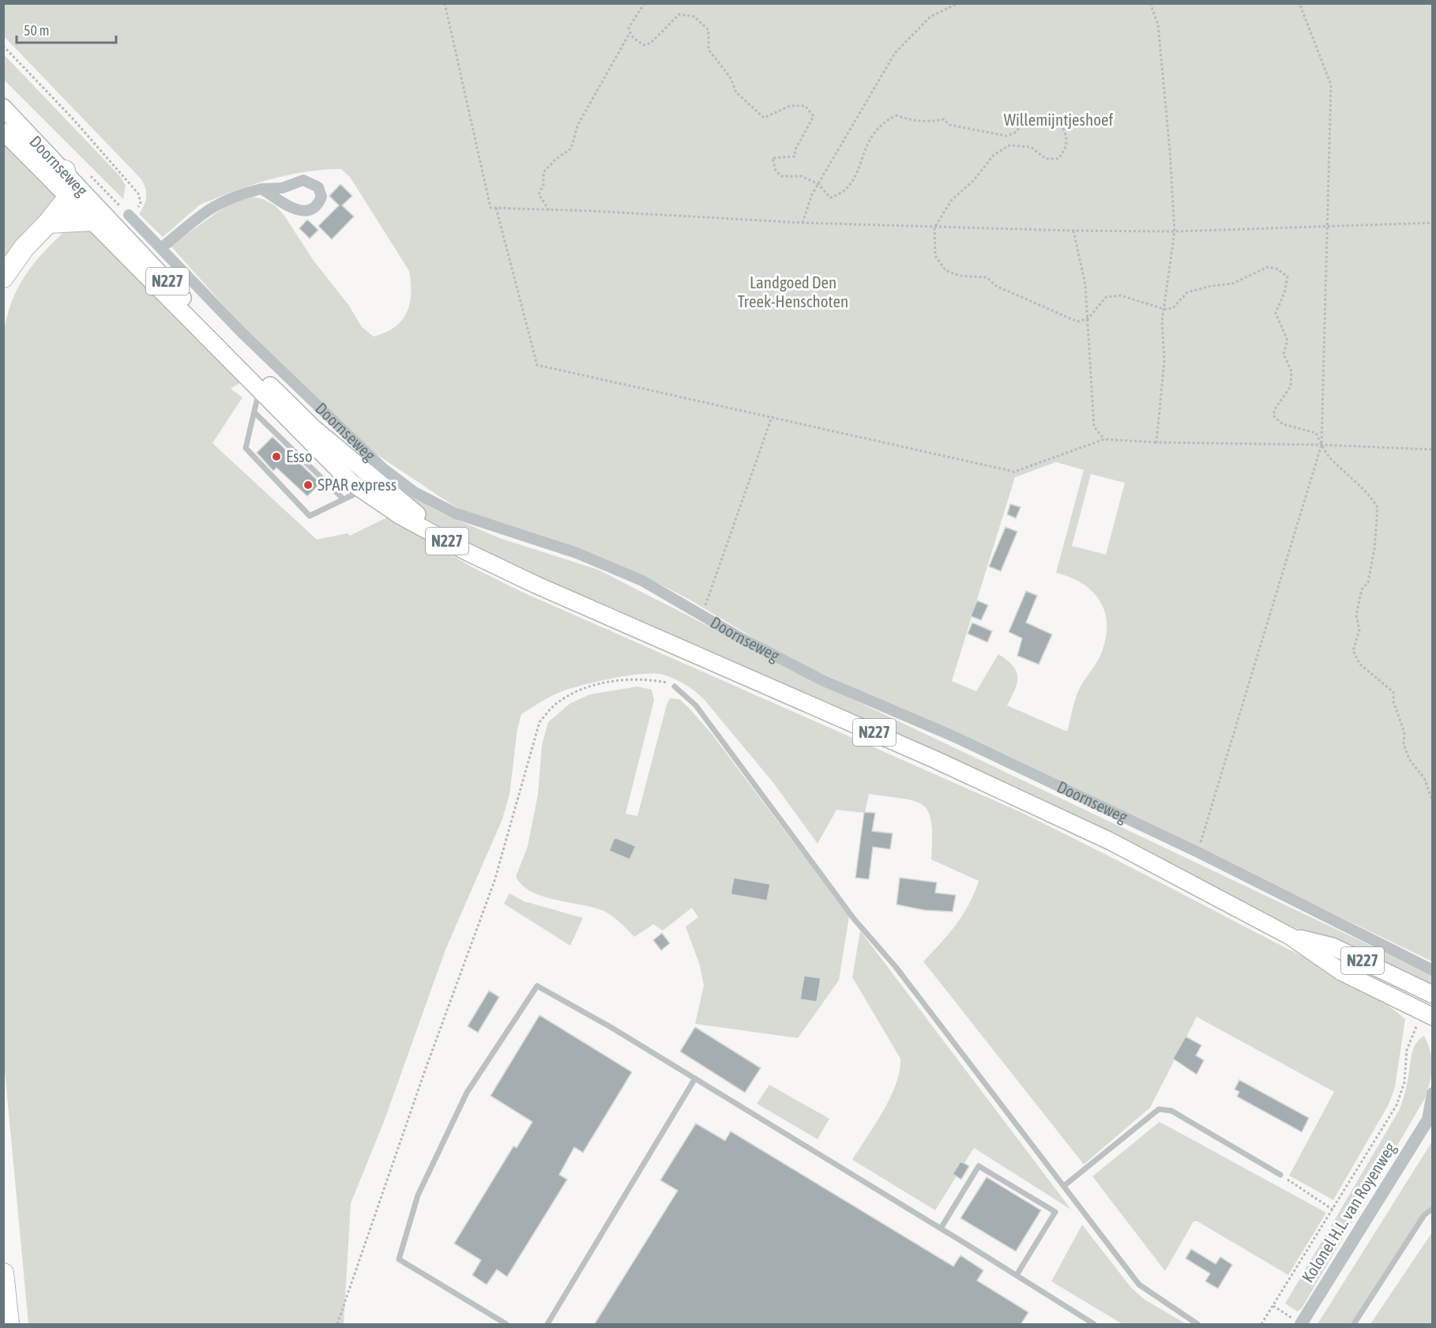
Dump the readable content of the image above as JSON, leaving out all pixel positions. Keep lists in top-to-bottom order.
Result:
{
  "streets": {
    "main road": ["Doornseweg", "N227"],
    "street": ["Kolonel H.L. van Royenweg"]
  },
  "parks": ["Willemijntjeshoef", "Landgoed Den Treek-Henschoten"],
  "places": ["Esso", "SPAR express"],
  "scale_bar": "50 m"
}
